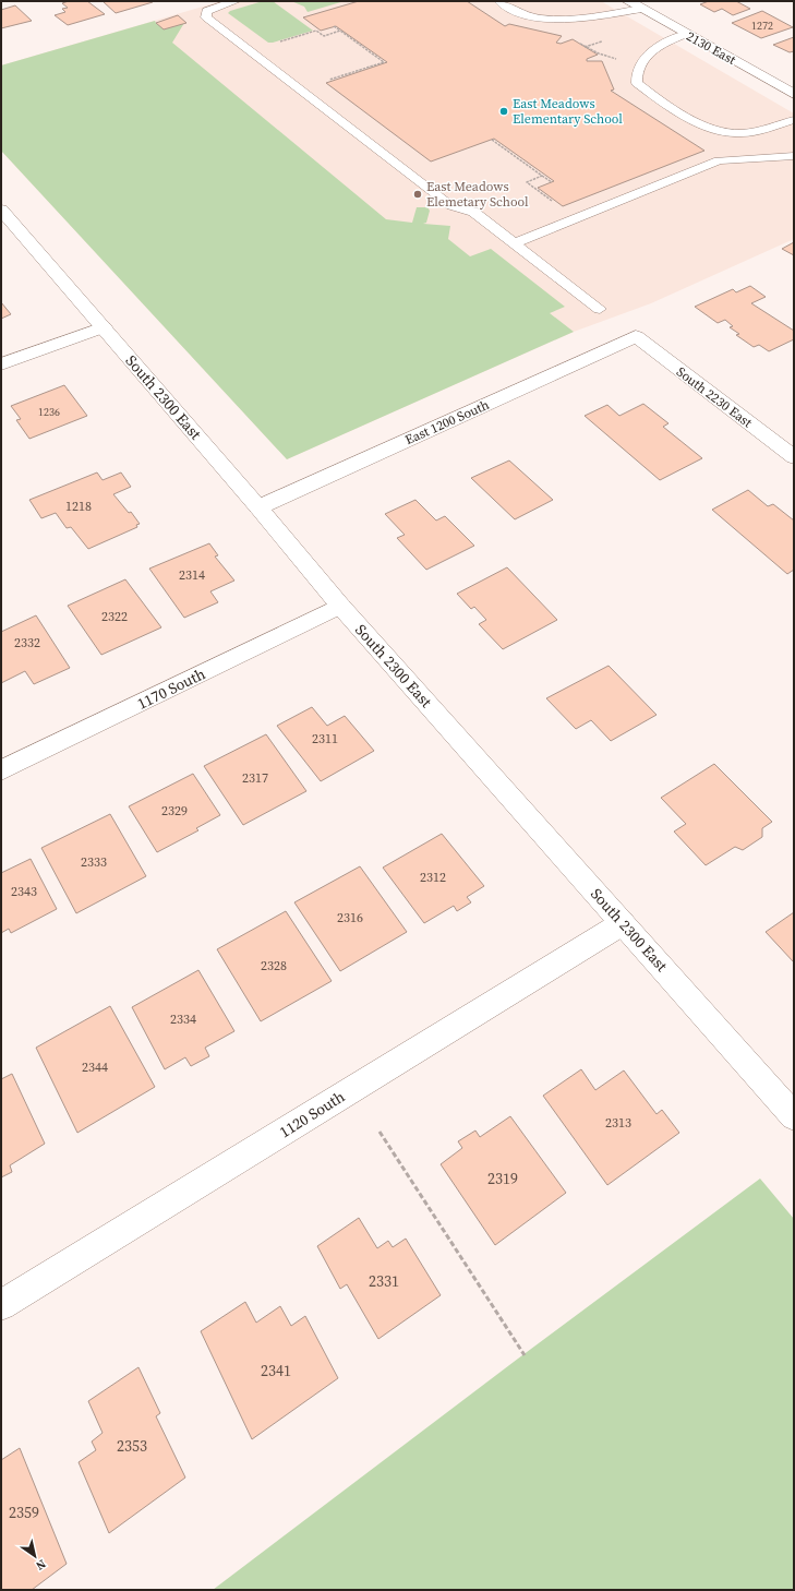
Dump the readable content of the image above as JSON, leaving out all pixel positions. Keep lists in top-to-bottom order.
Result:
{
  "streets": {
    "street": [
      "2130 East",
      "South 2300 East",
      "South 2230 East",
      "East 1200 South",
      "1170 South",
      "1120 South"
    ]
  },
  "crossings": [
    ["South 2300 East", "East 1200 South"],
    ["South 2300 East", "1170 South"],
    ["South 2300 East", "1120 South"],
    ["South 2230 East", "East 1200 South"]
  ],
  "places": ["East Meadows Elementary School", "East Meadows Elemetary School"],
  "house_numbers": [
    "1272",
    "1236",
    "1218",
    "2314",
    "2322",
    "2332",
    "2311",
    "2317",
    "2329",
    "2333",
    "2312",
    "2343",
    "2316",
    "2328",
    "2334",
    "2344",
    "2313",
    "2319",
    "2331",
    "2341",
    "2353",
    "2359"
  ],
  "north": "bottom right"
}
